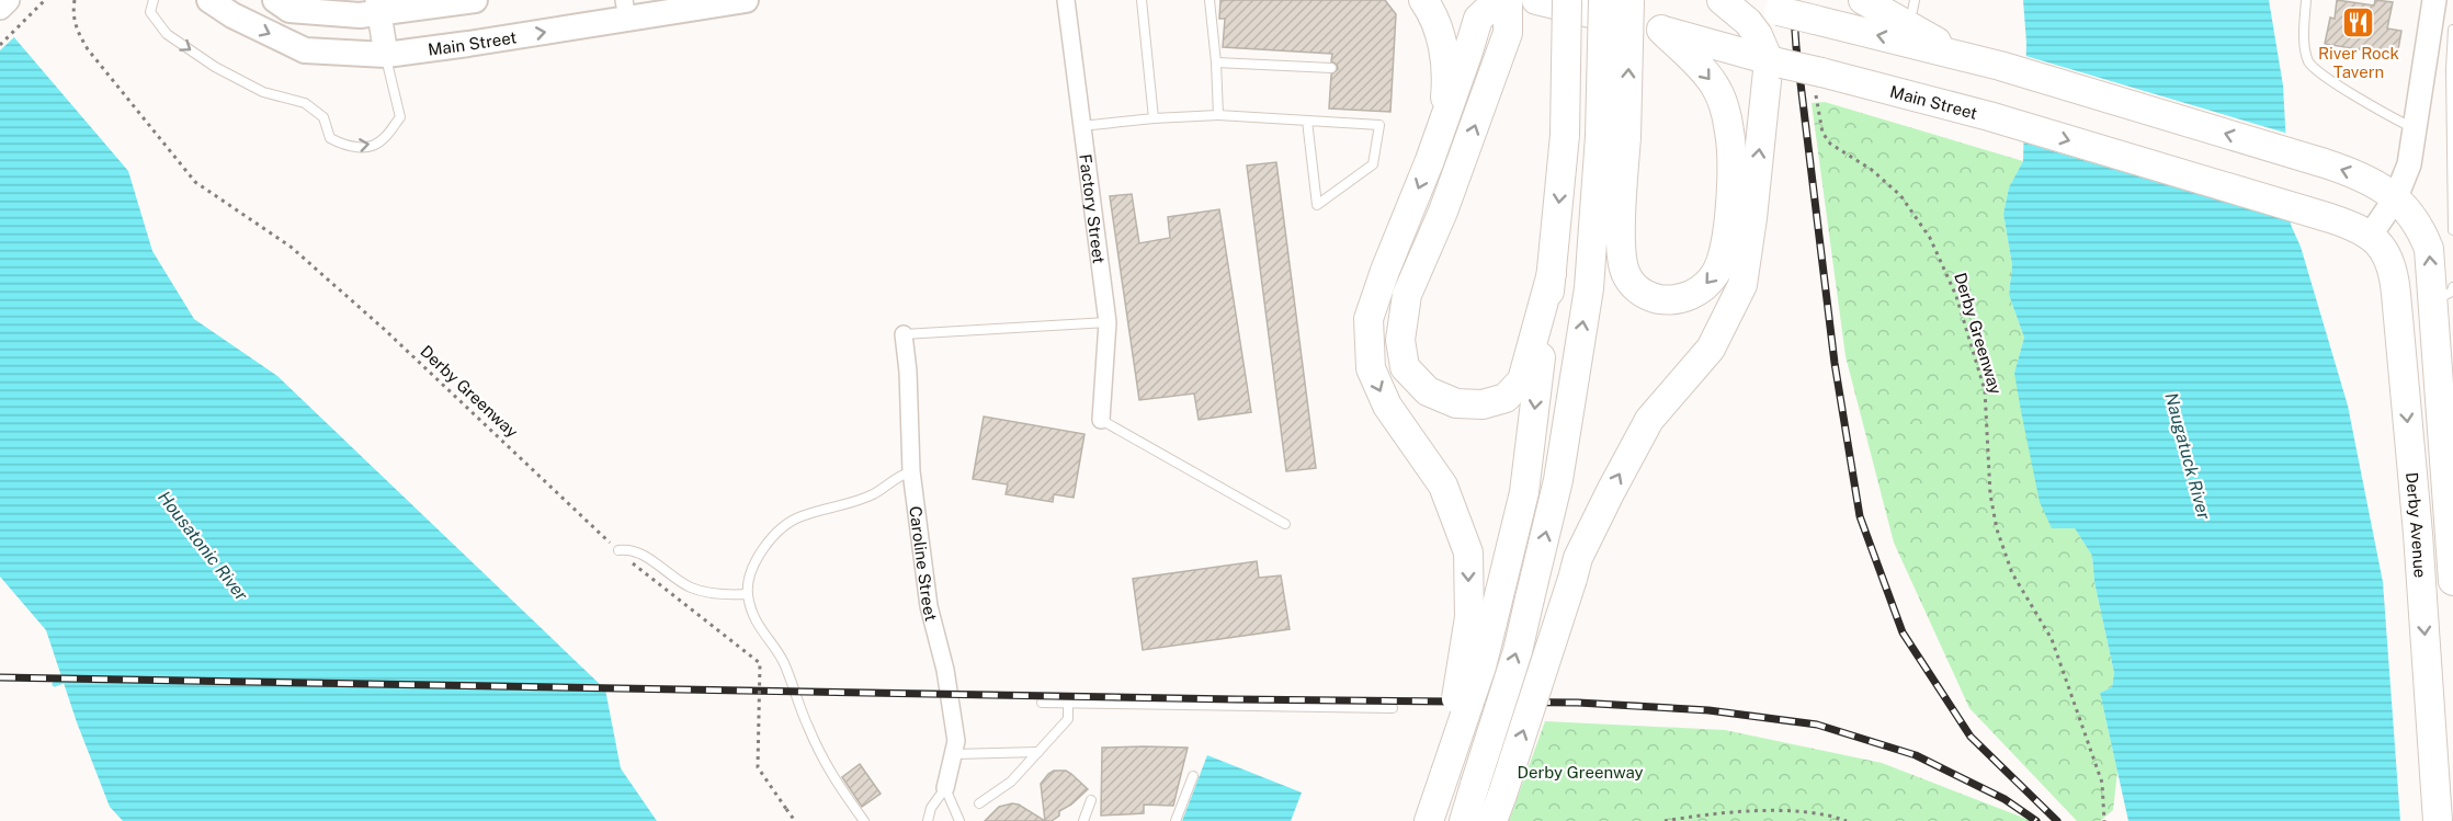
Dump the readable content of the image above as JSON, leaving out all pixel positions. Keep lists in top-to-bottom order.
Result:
{
  "streets": {
    "highway": ["Main Street", "Derby Avenue"],
    "street": ["Factory Street", "Caroline Street"],
    "path": ["Derby Greenway"]
  },
  "crossings": [
    ["Main Street", "Derby Greenway"],
    ["Main Street", "Derby Avenue"]
  ],
  "one_way": ["Main Street"],
  "water": ["Naugatuck River", "Housatonic River"],
  "parks": ["Derby Greenway"],
  "places": {
    "restaurant": ["River Rock Tavern"]
  }
}
